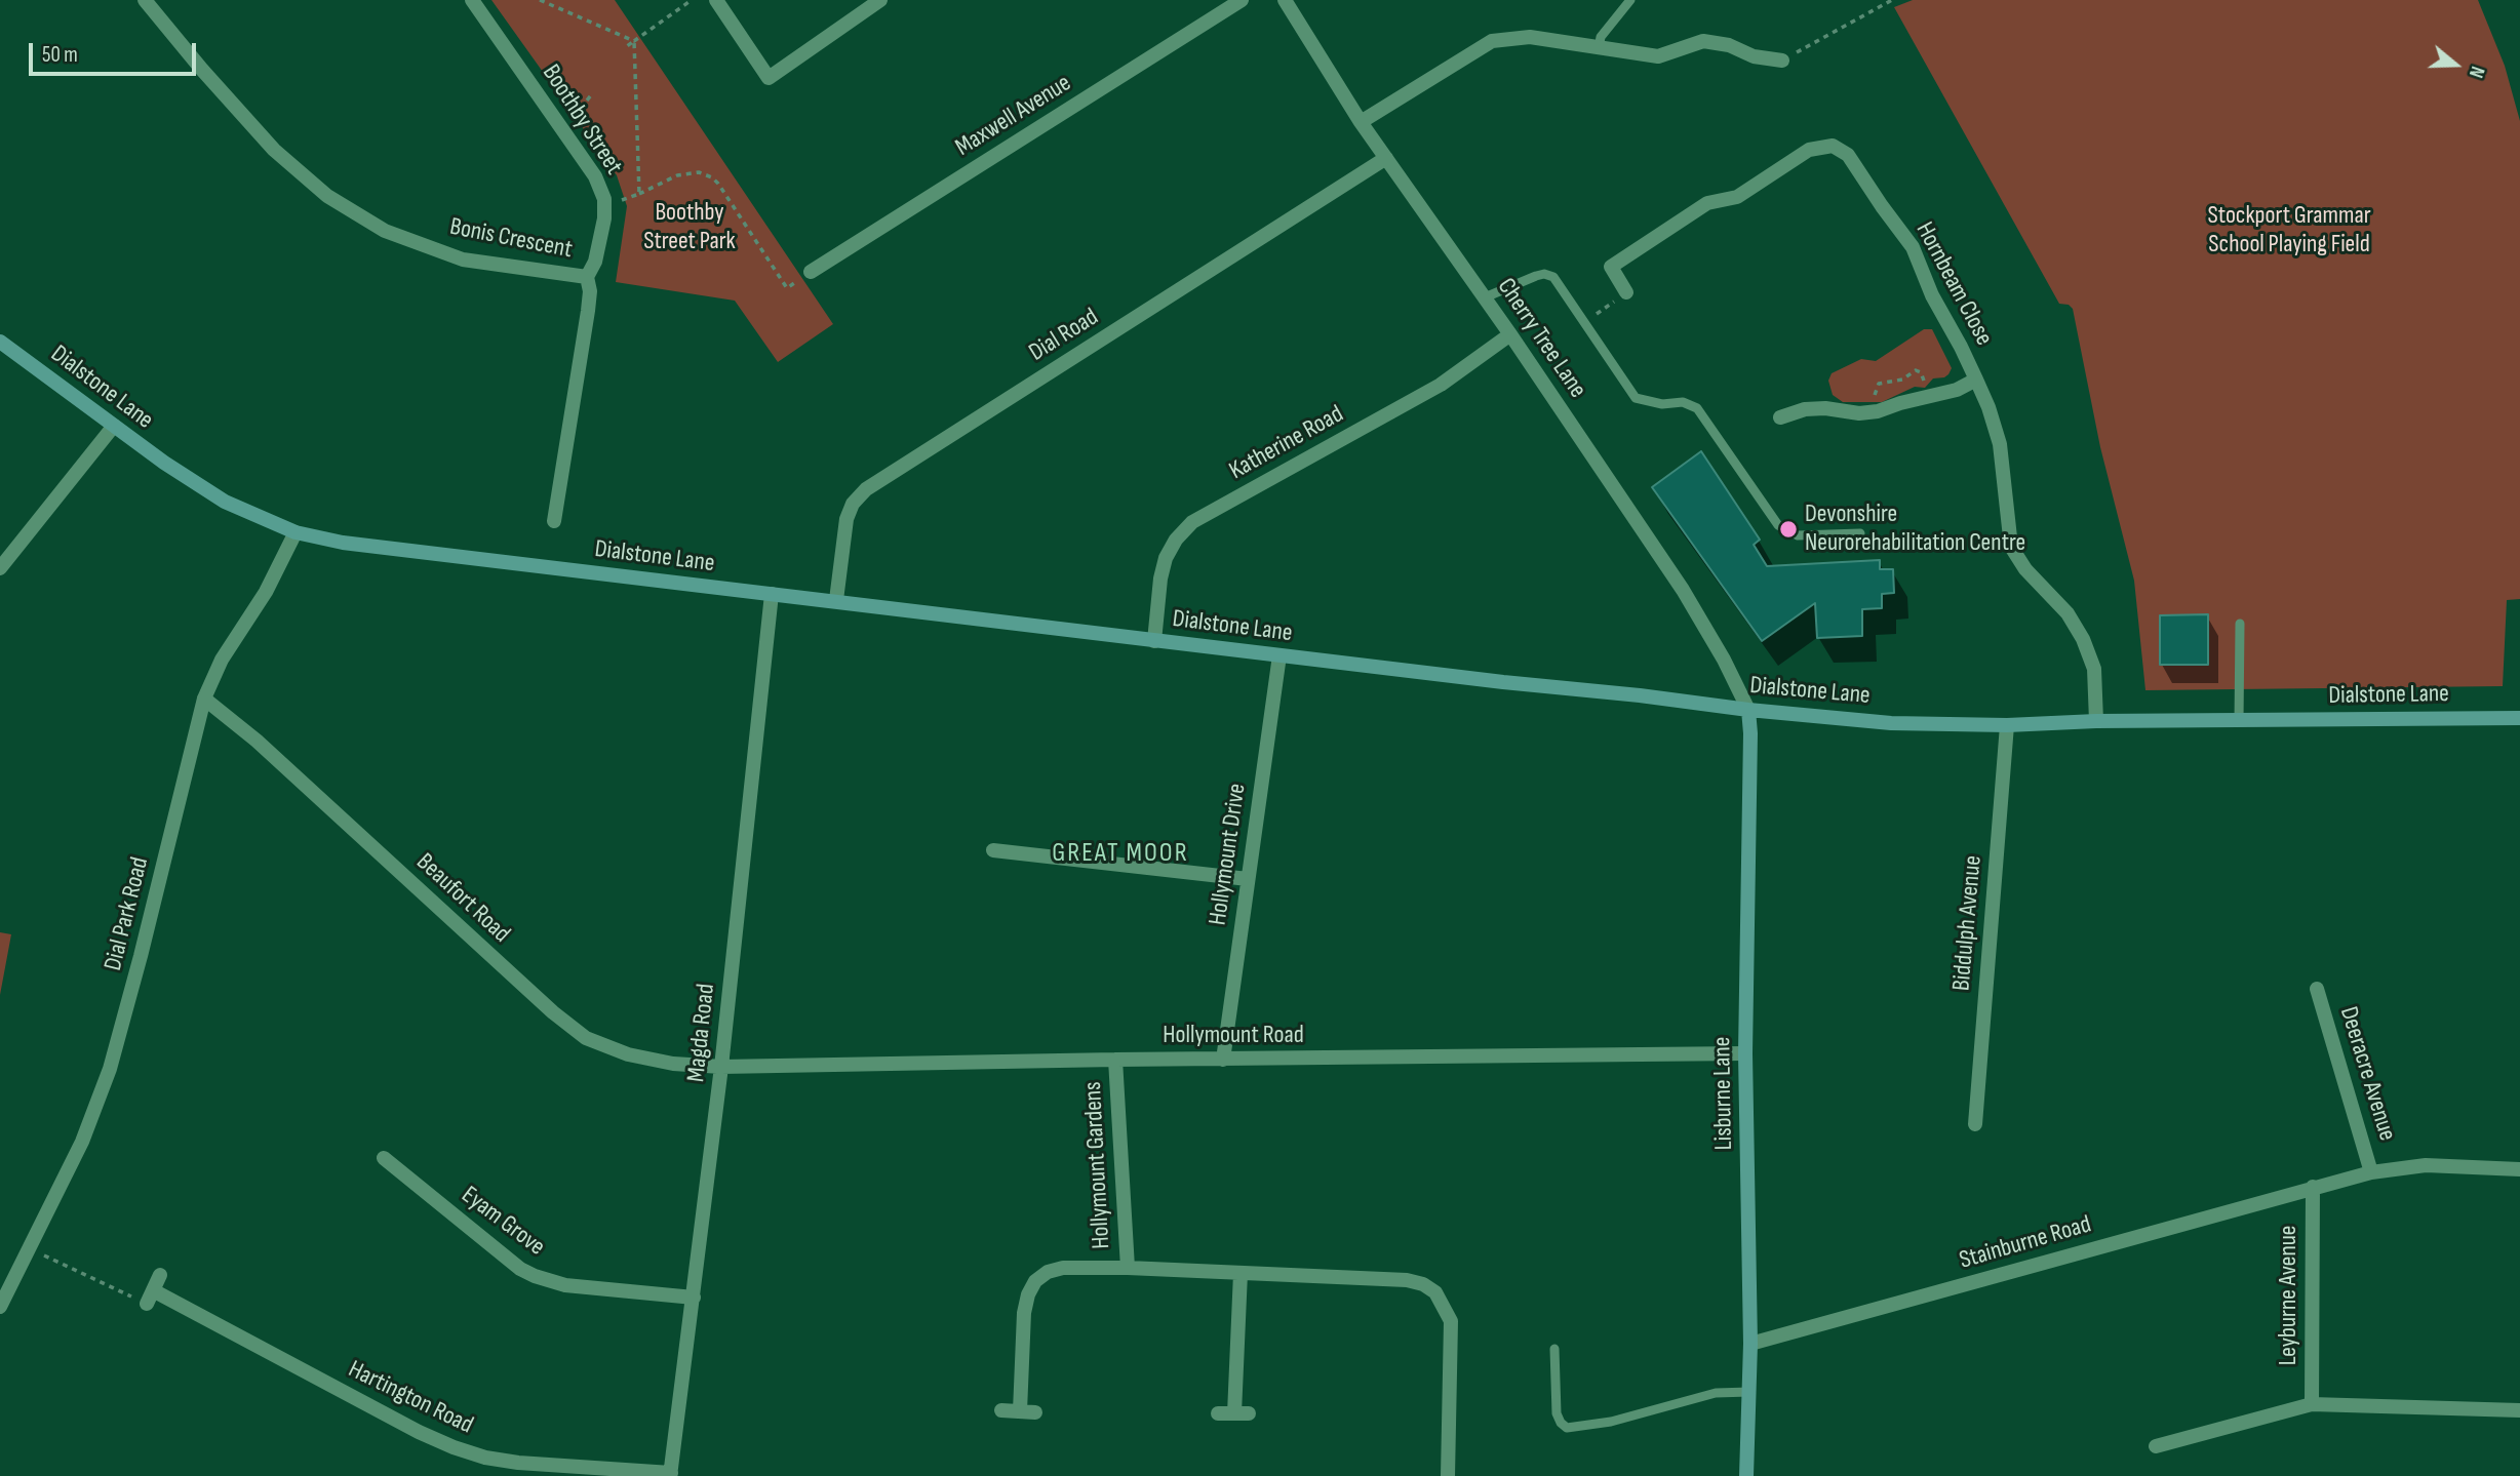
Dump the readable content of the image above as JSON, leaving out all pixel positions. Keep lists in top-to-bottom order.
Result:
{
  "streets": {
    "street": [
      "Maxwell Avenue",
      "Boothby Street",
      "Bonis Crescent",
      "Hornbeam Close",
      "Dial Road",
      "Cherry Tree Lane",
      "Dialstone Lane",
      "Katherine Road",
      "Hollymount Drive",
      "Beaufort Road",
      "Dial Park Road",
      "Biddulph Avenue",
      "Magda Road",
      "Hollymount Road",
      "Deeracre Avenue",
      "Lisburne Lane",
      "Hollymount Gardens",
      "Eyam Grove",
      "Stainburne Road",
      "Leyburne Avenue",
      "Hartington Road"
    ]
  },
  "crossings": [
    ["Boothby Street", "Bonis Crescent"],
    ["Hornbeam Close", "Dialstone Lane"],
    ["Dial Road", "Cherry Tree Lane"],
    ["Dial Road", "Dialstone Lane"],
    ["Cherry Tree Lane", "Dialstone Lane"],
    ["Cherry Tree Lane", "Katherine Road"],
    ["Cherry Tree Lane", "Lisburne Lane"],
    ["Dialstone Lane", "Katherine Road"],
    ["Dialstone Lane", "Hollymount Drive"],
    ["Dialstone Lane", "Dial Park Road"],
    ["Dialstone Lane", "Biddulph Avenue"],
    ["Dialstone Lane", "Magda Road"],
    ["Dialstone Lane", "Lisburne Lane"],
    ["Hollymount Drive", "Hollymount Road"],
    ["Beaufort Road", "Dial Park Road"],
    ["Beaufort Road", "Magda Road"],
    ["Beaufort Road", "Hollymount Road"],
    ["Magda Road", "Hollymount Road"],
    ["Magda Road", "Eyam Grove"],
    ["Magda Road", "Hartington Road"],
    ["Hollymount Road", "Lisburne Lane"],
    ["Hollymount Road", "Hollymount Gardens"],
    ["Deeracre Avenue", "Stainburne Road"],
    ["Lisburne Lane", "Stainburne Road"],
    ["Stainburne Road", "Leyburne Avenue"]
  ],
  "districts": ["GREAT MOOR"],
  "parks": ["Boothby Street Park", "Stockport Grammar School Playing Field"],
  "places": ["Devonshire Neurorehabilitation Centre"],
  "scale_bar": "50 m",
  "north": "right"
}
